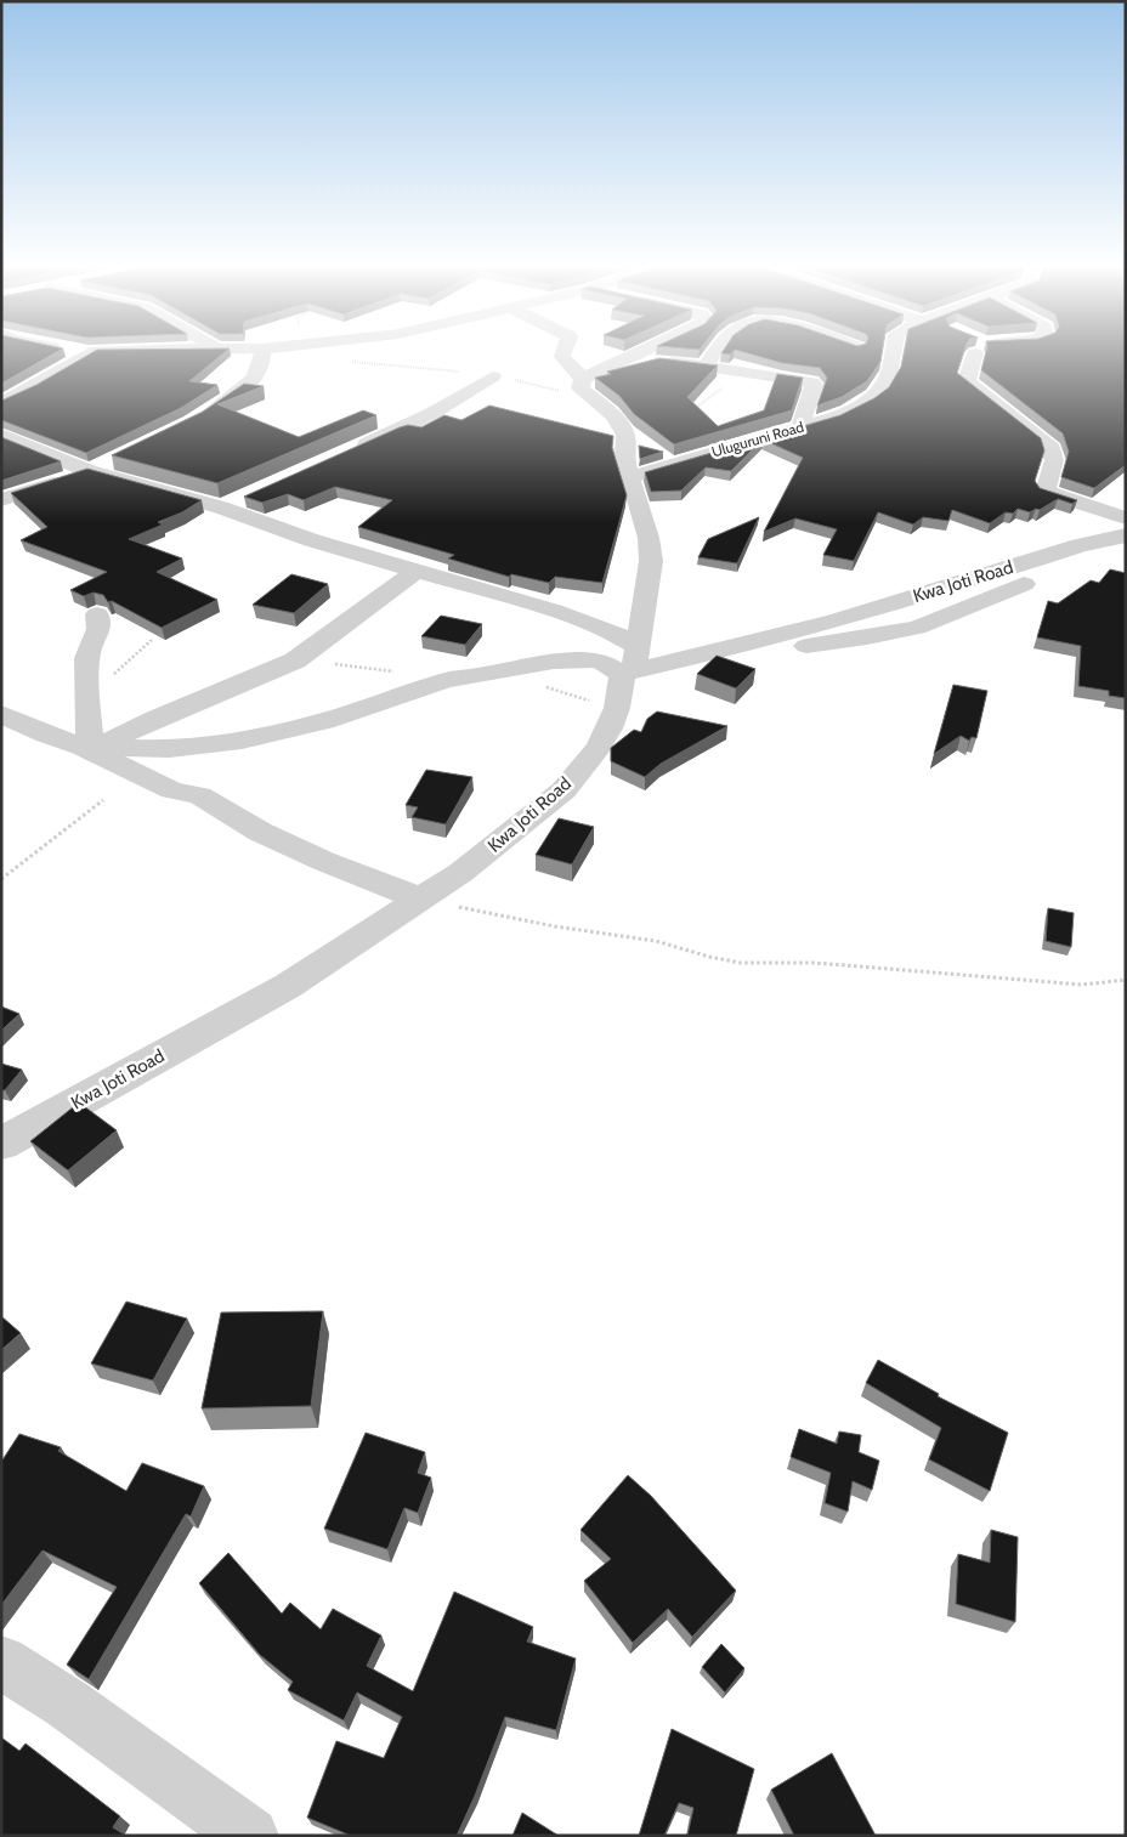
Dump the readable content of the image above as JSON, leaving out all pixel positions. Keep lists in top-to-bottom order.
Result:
{
  "streets": {
    "street": ["Uluguruni Road", "Kwa Joti Road"]
  }
}
